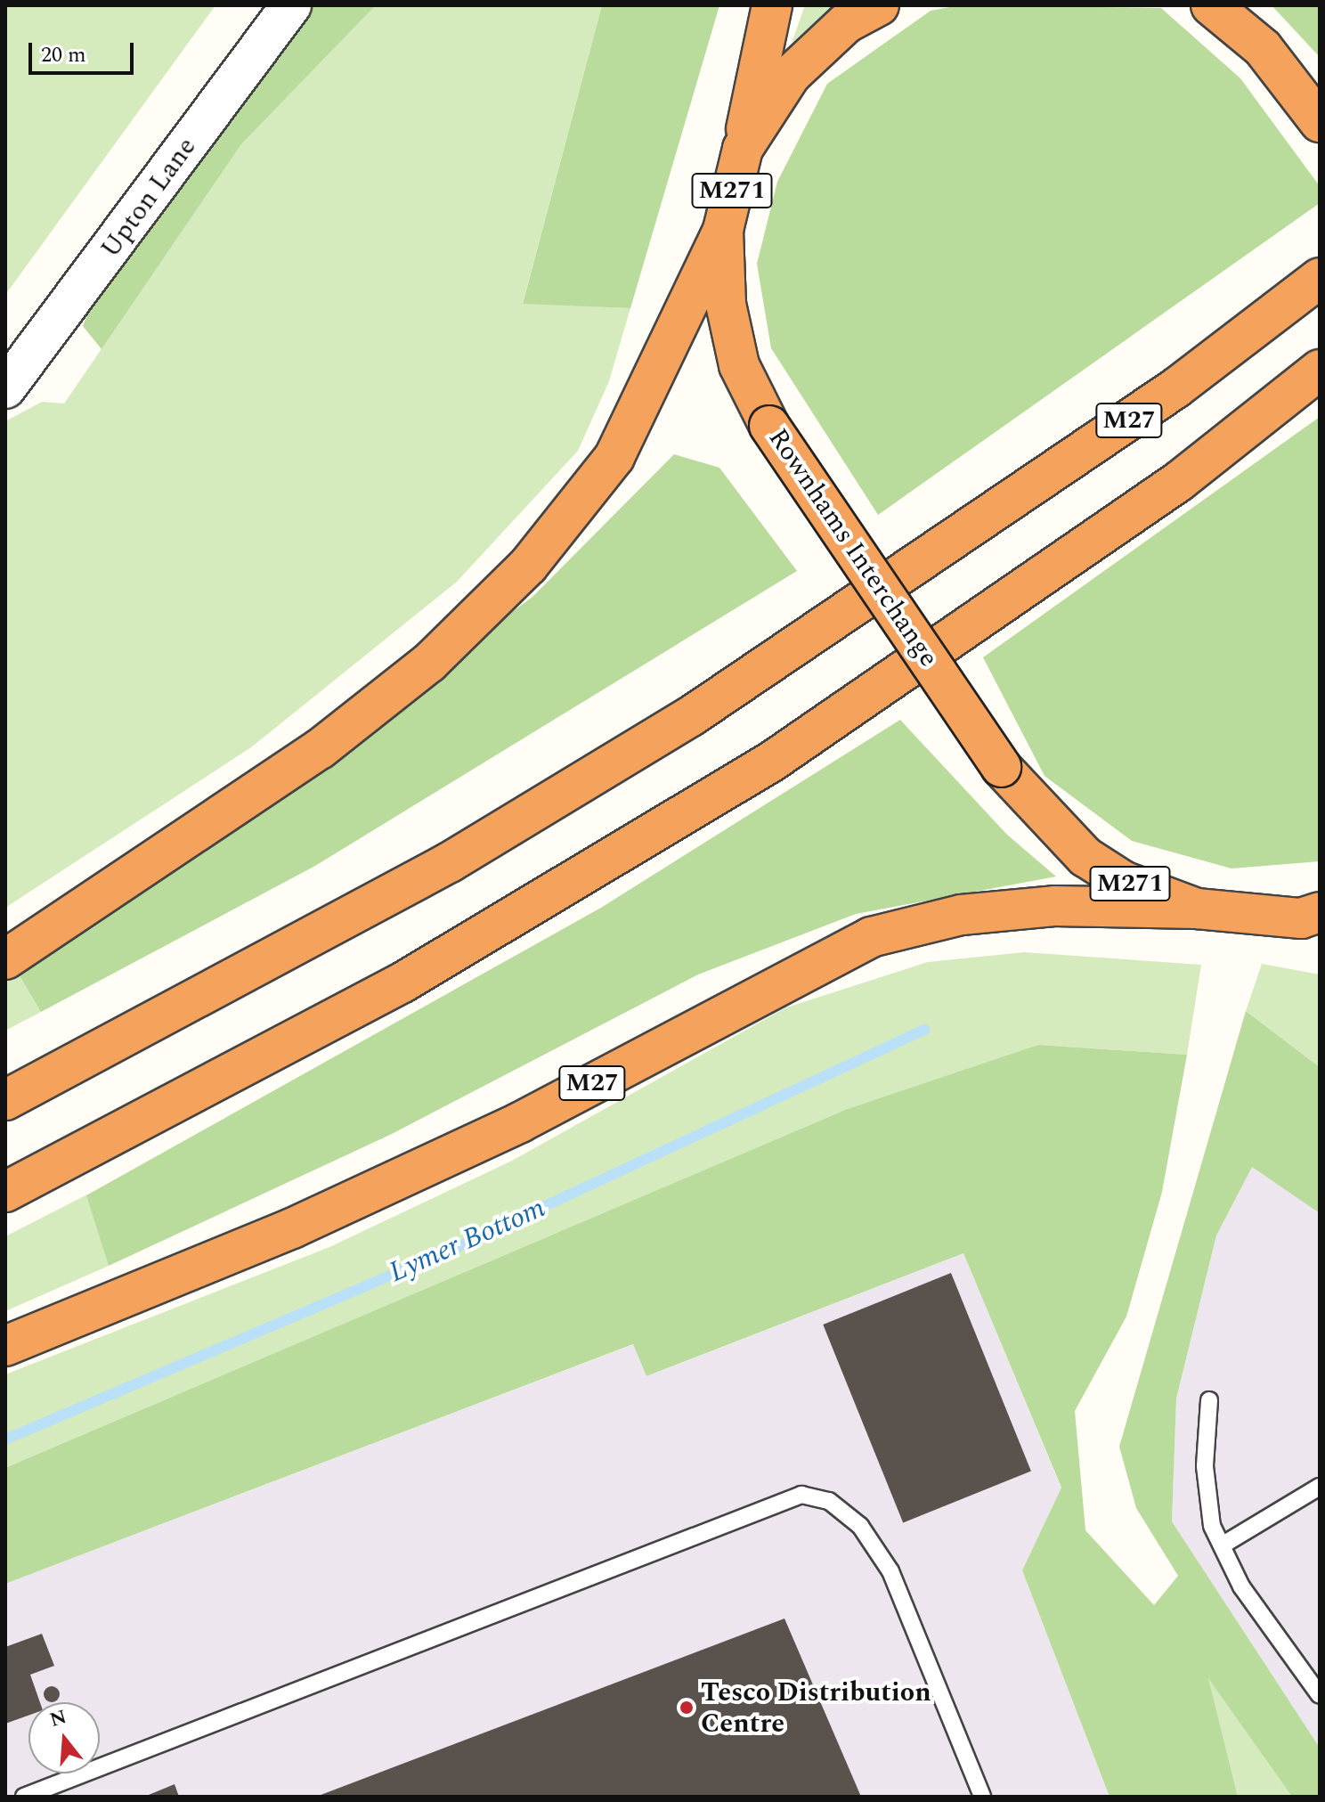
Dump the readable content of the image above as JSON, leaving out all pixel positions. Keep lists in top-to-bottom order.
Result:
{
  "streets": {
    "highway": ["M271", "M27", "Rownhams Interchange"],
    "street": ["Upton Lane"]
  },
  "crossings": [
    ["M271", "Rownhams Interchange"],
    ["M27", "Rownhams Interchange"]
  ],
  "water": ["Lymer Bottom"],
  "places": ["Tesco Distribution Centre"],
  "scale_bar": "20 m",
  "north": "top"
}
